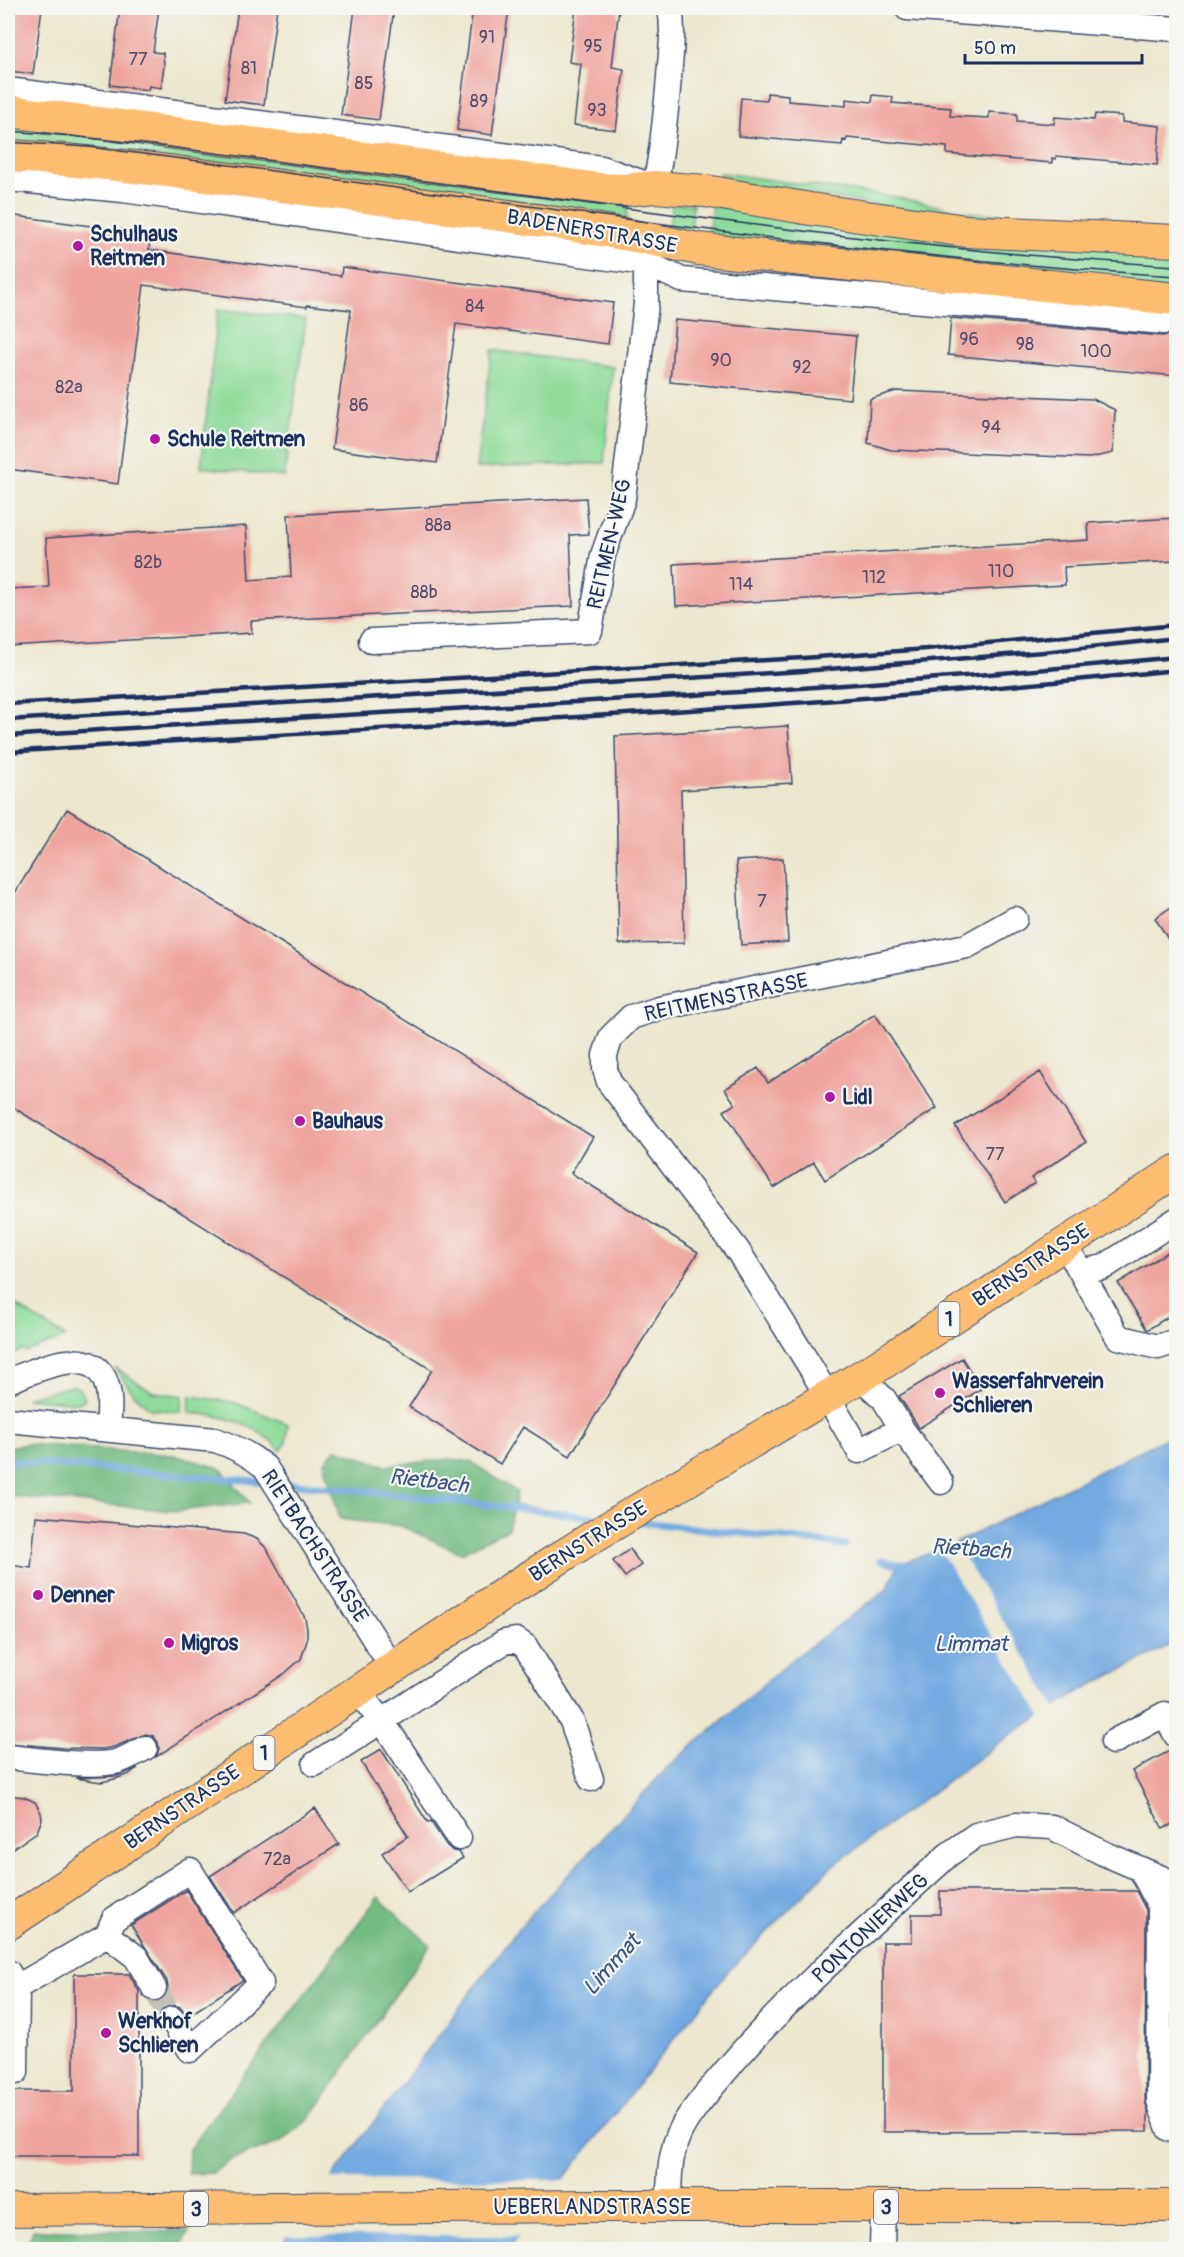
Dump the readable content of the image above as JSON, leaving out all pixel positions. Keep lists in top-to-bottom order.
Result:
{
  "streets": {
    "main road": [
      "BADENERSTRASSE",
      "BERNSTRASSE",
      "1",
      "UEBERLANDSTRASSE",
      "3"
    ],
    "street": [
      "REITMEN-WEG",
      "REITMENSTRASSE",
      "RIETBACHSTRASSE",
      "PONTONIERWEG"
    ]
  },
  "crossings": [
    ["BADENERSTRASSE", "REITMEN-WEG"],
    ["REITMENSTRASSE", "BERNSTRASSE"],
    ["BERNSTRASSE", "RIETBACHSTRASSE"],
    ["PONTONIERWEG", "UEBERLANDSTRASSE"]
  ],
  "water": ["Rietbach", "Limmat"],
  "places": [
    "Schulhaus Reitmen",
    "Schule Reitmen",
    "Lidl",
    "Bauhaus",
    "Wasserfahrverein Schlieren",
    "Denner",
    "Migros",
    "Werkhof Schlieren"
  ],
  "house_numbers": [
    "91",
    "95",
    "77",
    "81",
    "85",
    "89",
    "93",
    "84",
    "96",
    "98",
    "100",
    "90",
    "92",
    "82a",
    "86",
    "94",
    "88a",
    "82b",
    "110",
    "112",
    "114",
    "88b",
    "7",
    "77",
    "72a"
  ],
  "scale_bar": "50 m"
}
